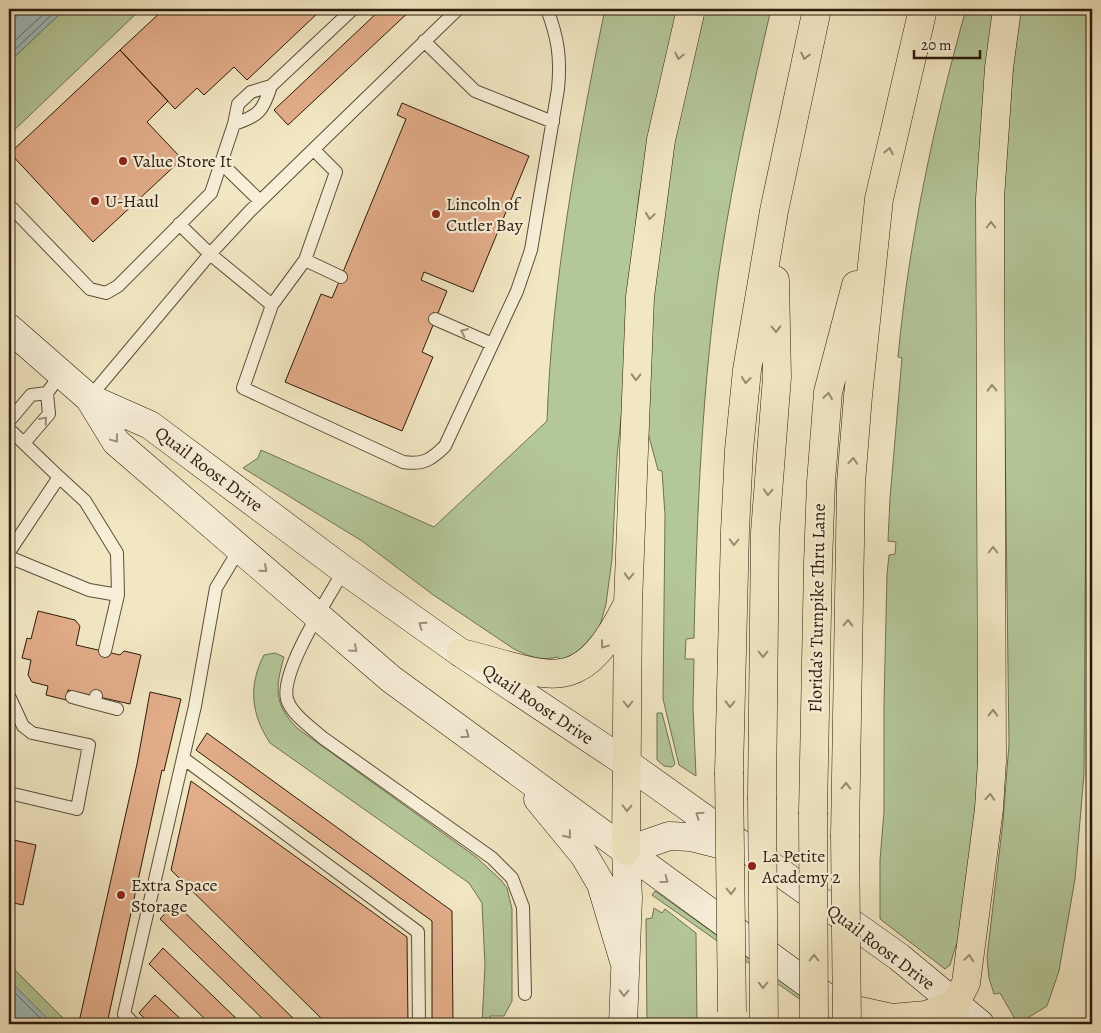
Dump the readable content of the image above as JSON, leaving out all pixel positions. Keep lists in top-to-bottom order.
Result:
{
  "streets": {
    "highway": ["Florida's Turnpike Thru Lane"],
    "main road": ["Quail Roost Drive"]
  },
  "places": [
    "Value Store It",
    "U-Haul",
    "Lincoln of Cutler Bay",
    "La Petite Academy 2",
    "Extra Space Storage"
  ],
  "scale_bar": "20 m"
}
